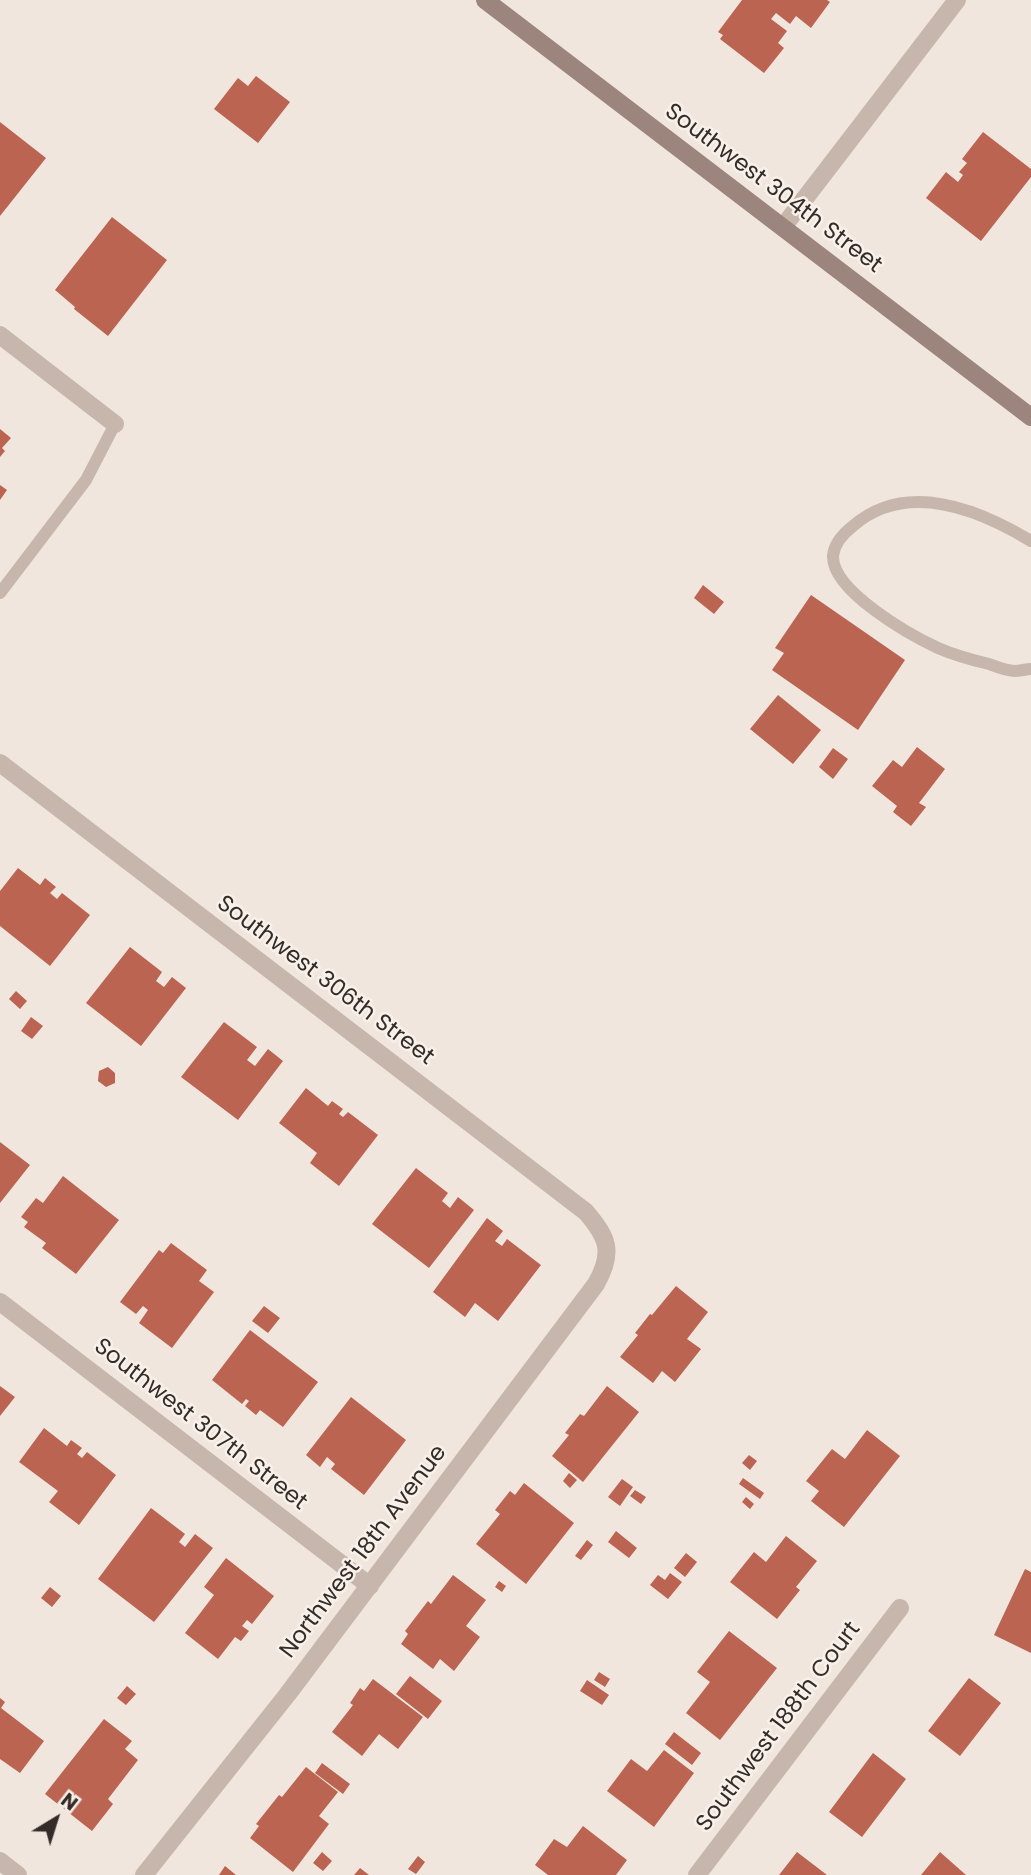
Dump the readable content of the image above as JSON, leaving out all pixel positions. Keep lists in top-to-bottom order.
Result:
{
  "streets": {
    "street": [
      "Southwest 304th Street",
      "Southwest 306th Street",
      "Southwest 307th Street",
      "Northwest 18th Avenue",
      "Southwest 188th Court"
    ]
  },
  "crossings": [
    ["Southwest 306th Street", "Northwest 18th Avenue"],
    ["Southwest 307th Street", "Northwest 18th Avenue"]
  ],
  "north": "top right"
}
